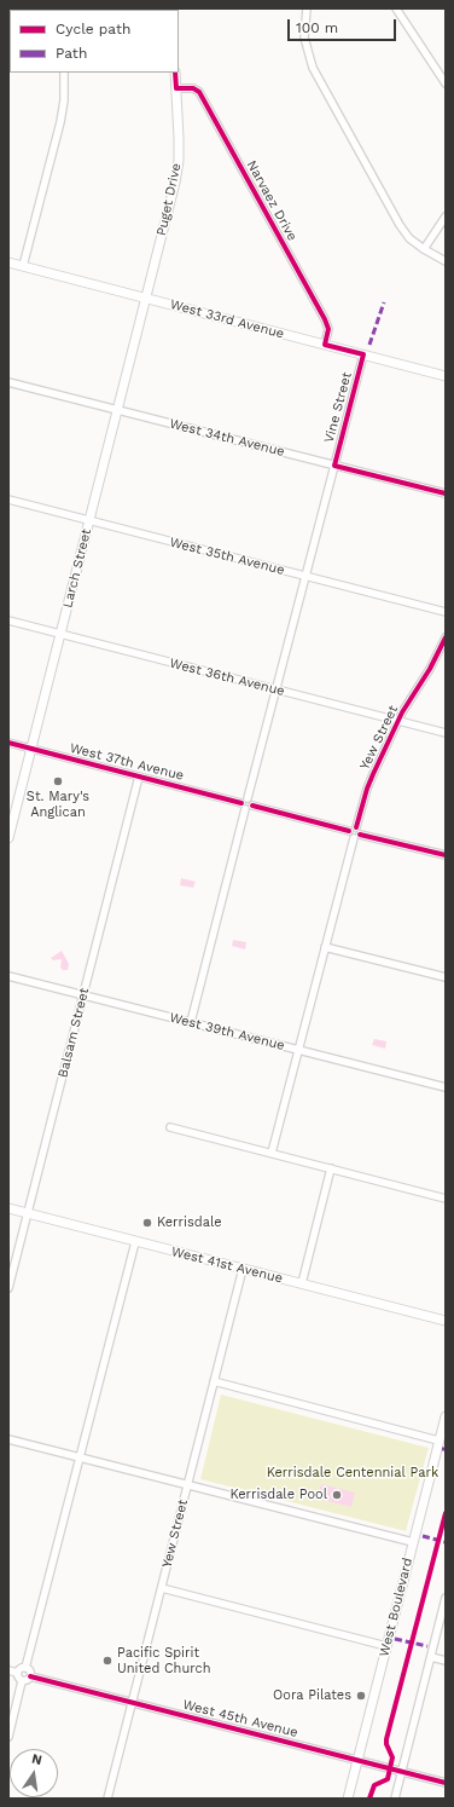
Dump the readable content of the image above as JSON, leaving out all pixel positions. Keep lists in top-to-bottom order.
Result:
{
  "streets": {
    "street": [
      "Puget Drive",
      "Narvaez Drive",
      "West 33rd Avenue",
      "Vine Street",
      "West 34th Avenue",
      "West 35th Avenue",
      "Larch Street",
      "West 36th Avenue",
      "Yew Street",
      "West 37th Avenue",
      "West 39th Avenue",
      "Balsam Street",
      "West 41st Avenue",
      "West Boulevard",
      "West 45th Avenue"
    ]
  },
  "crossings": [
    ["Puget Drive", "Narvaez Drive"],
    ["Puget Drive", "West 33rd Avenue"],
    ["Puget Drive", "Larch Street"],
    ["Narvaez Drive", "West 33rd Avenue"],
    ["West 33rd Avenue", "Vine Street"],
    ["West 33rd Avenue", "Larch Street"],
    ["Vine Street", "West 34th Avenue"],
    ["Vine Street", "West 35th Avenue"],
    ["Vine Street", "West 36th Avenue"],
    ["Vine Street", "West 37th Avenue"],
    ["West 34th Avenue", "Larch Street"],
    ["West 35th Avenue", "Larch Street"],
    ["Larch Street", "West 36th Avenue"],
    ["Larch Street", "West 37th Avenue"],
    ["West 36th Avenue", "Yew Street"],
    ["Yew Street", "West 41st Avenue"],
    ["Yew Street", "West 45th Avenue"],
    ["West 37th Avenue", "Balsam Street"],
    ["West 39th Avenue", "Balsam Street"],
    ["Balsam Street", "West 41st Avenue"],
    ["West Boulevard", "West 45th Avenue"]
  ],
  "parks": ["Kerrisdale Centennial Park"],
  "places": [
    "St. Mary's Anglican",
    "Kerrisdale",
    "Kerrisdale Pool",
    "Pacific Spirit United Church",
    "Oora Pilates"
  ],
  "legend": ["Cycle path", "Path"],
  "scale_bar": "100 m",
  "north": "top"
}
